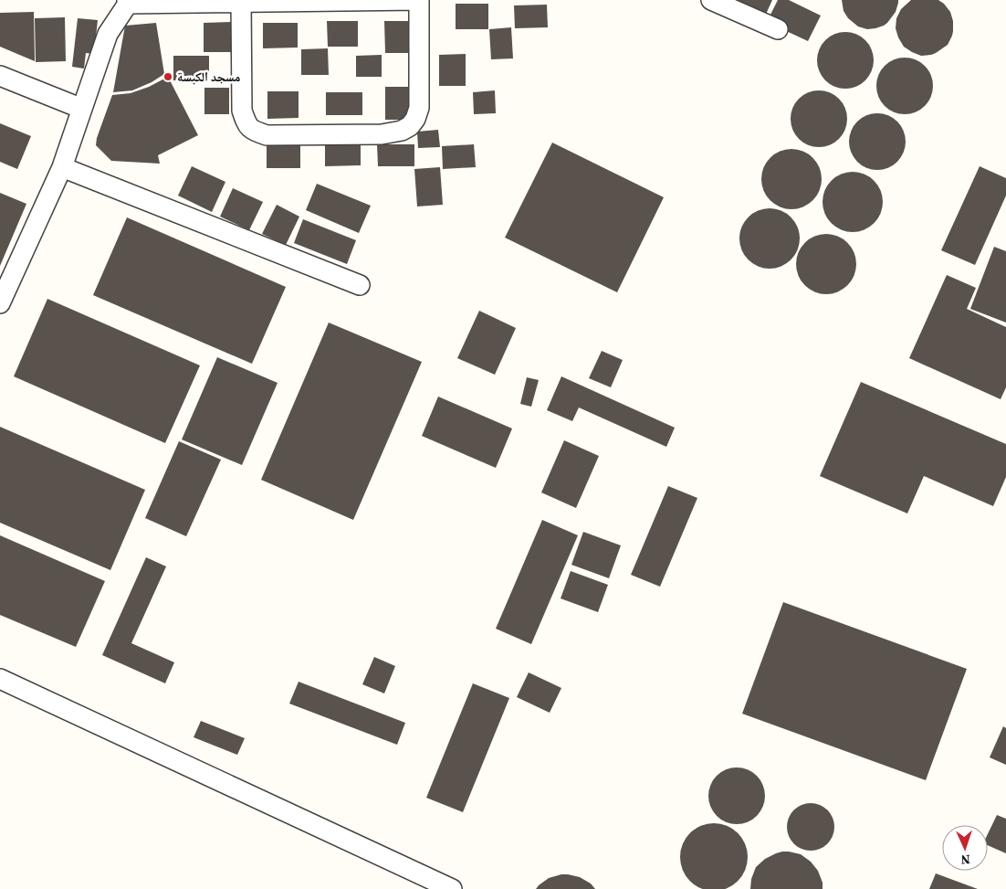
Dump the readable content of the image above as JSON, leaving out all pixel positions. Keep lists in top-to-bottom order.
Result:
{
  "places": ["مسجد الكبسة"],
  "north": "bottom"
}
